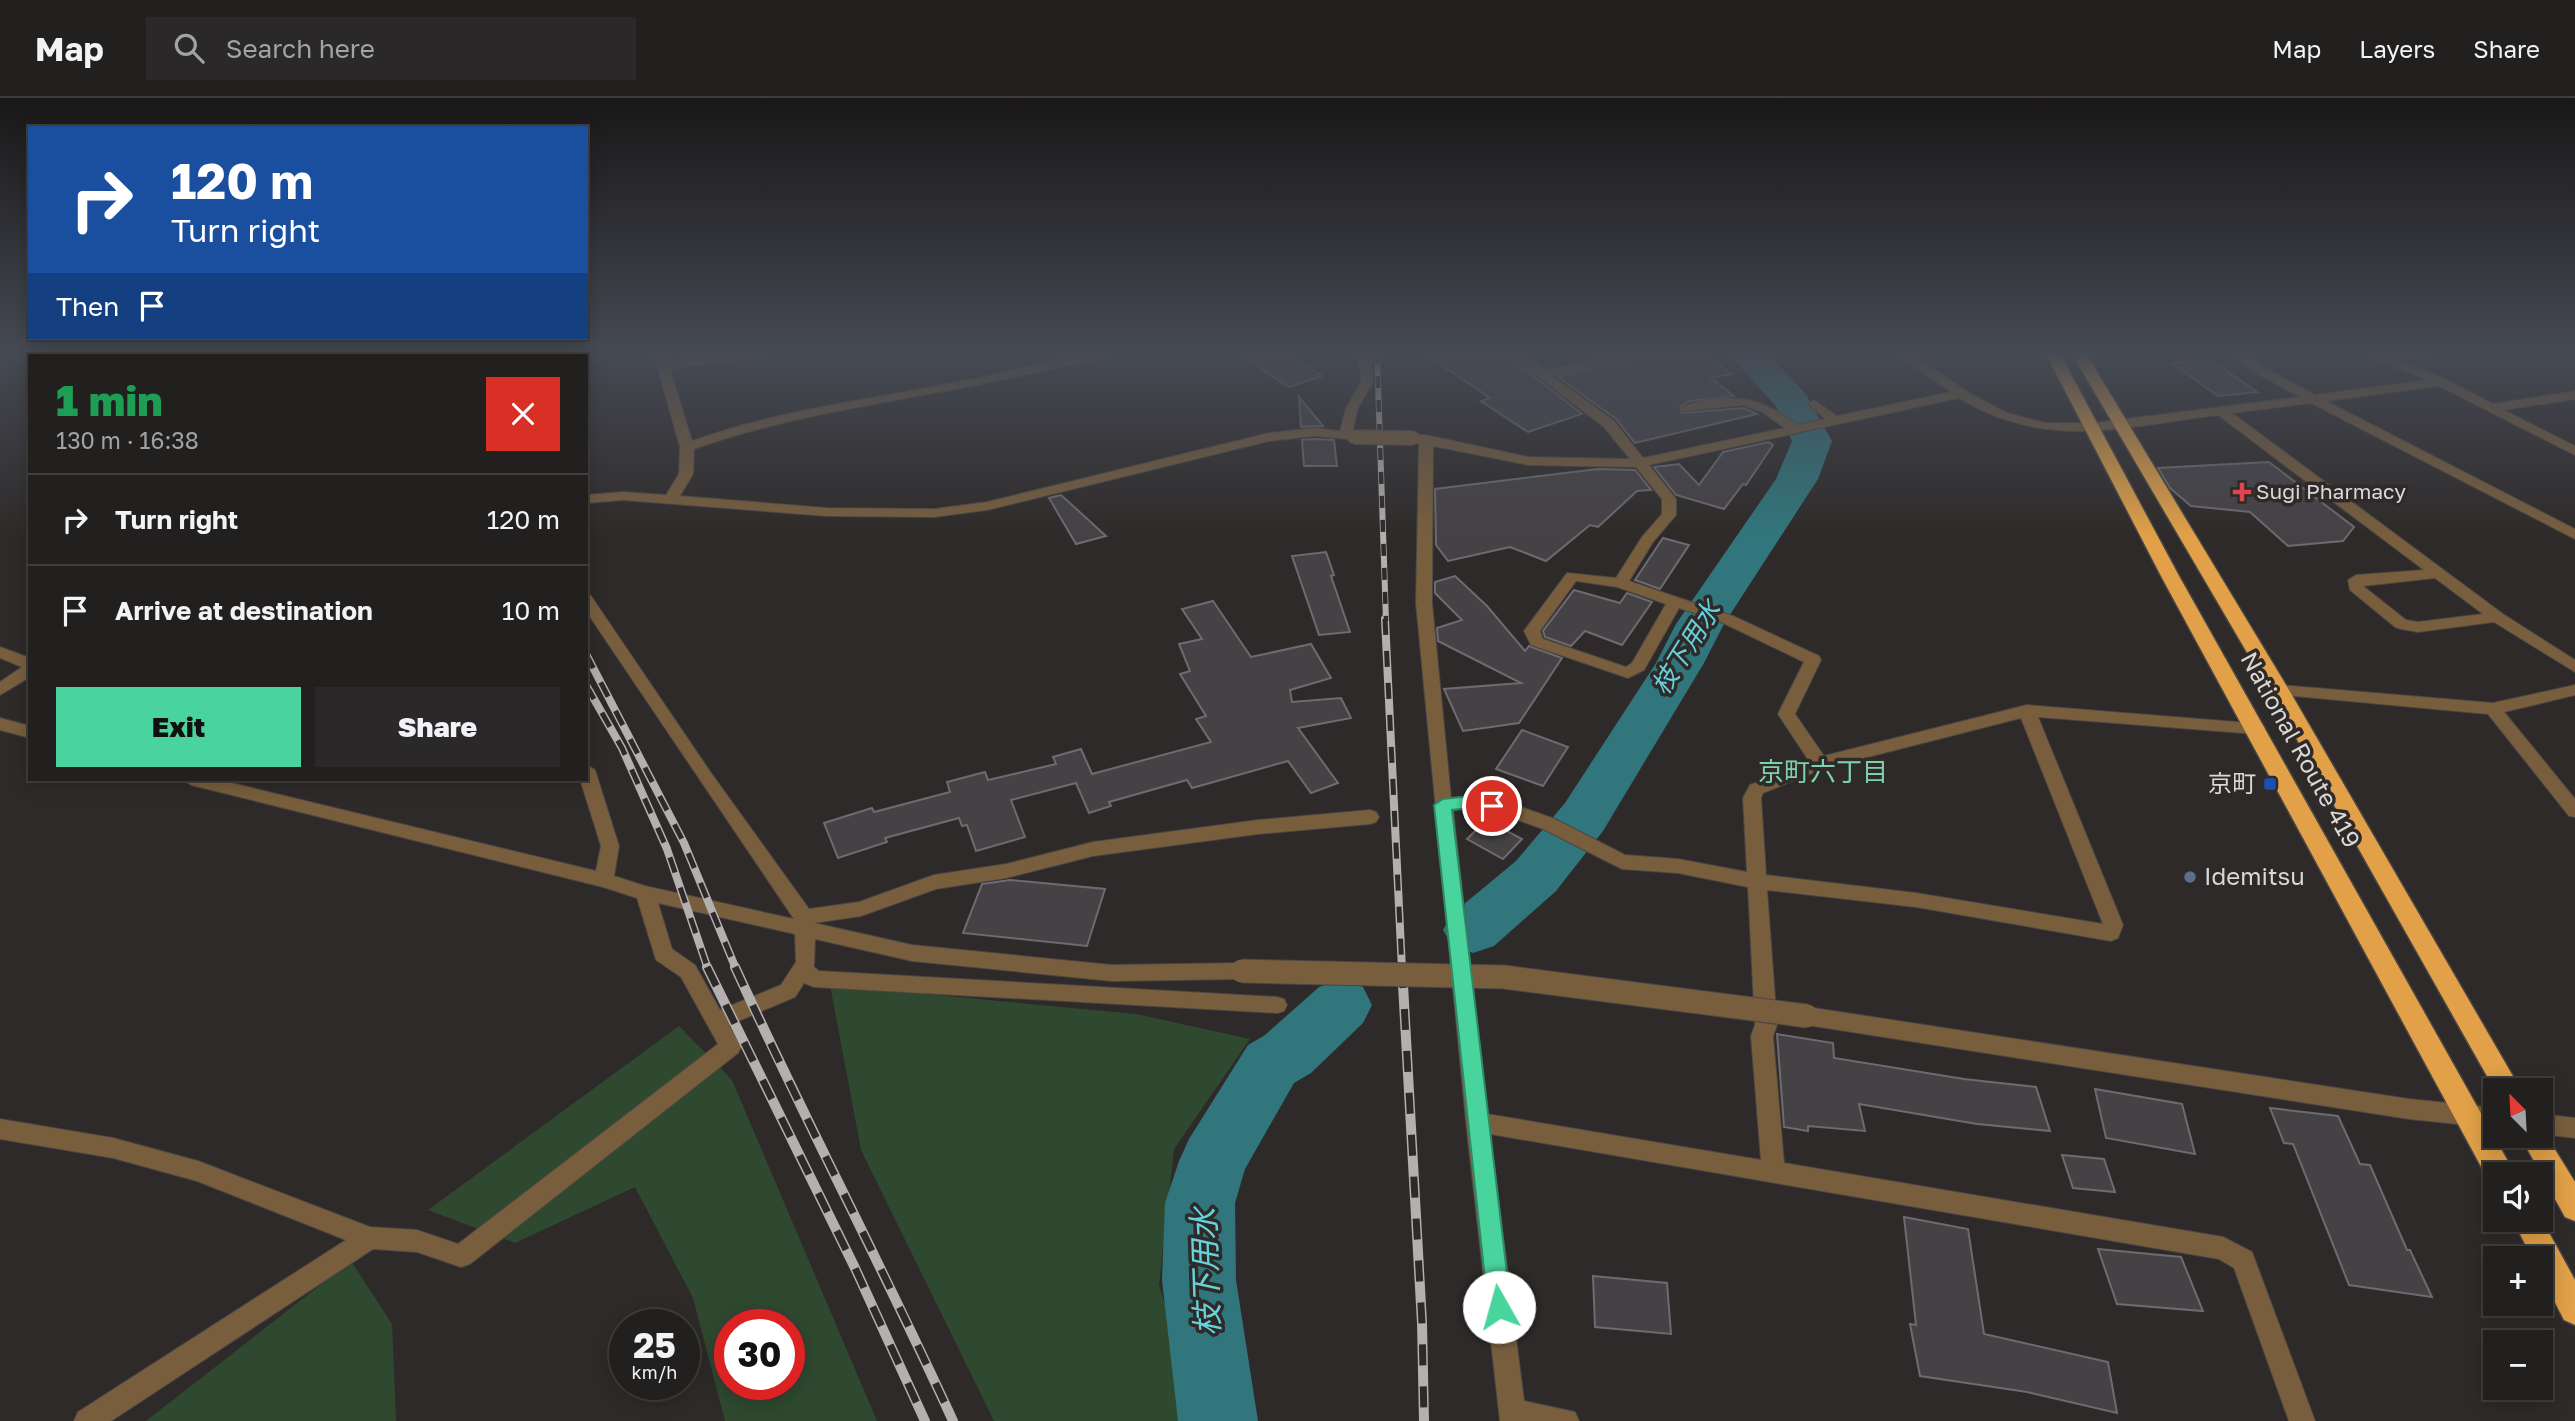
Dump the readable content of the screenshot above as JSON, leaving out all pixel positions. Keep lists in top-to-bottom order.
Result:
{
  "streets": {
    "highway": ["National Route 419"]
  },
  "districts": ["京町六丁目"],
  "water": ["枝下用水"],
  "places": {
    "health": ["Sugi Pharmacy"],
    "transit": ["京町"],
    "other": ["Idemitsu"]
  },
  "north": "top left",
  "page": {
    "header": "Map",
    "search": "Search here",
    "nav": ["Map", "Layers", "Share"],
    "turn": ["120 m", "Turn right"],
    "then": "Then",
    "heading": ["1 min", "130 m · 16:38"],
    "list": [
      {
        "name": "Turn right",
        "value": "120 m"
      },
      {
        "name": "Arrive at destination",
        "value": "10 m"
      }
    ],
    "buttons": ["Exit", "Share"],
    "map_buttons": ["+", "−"],
    "speed": "25 km/h",
    "limit": "30"
  }
}
